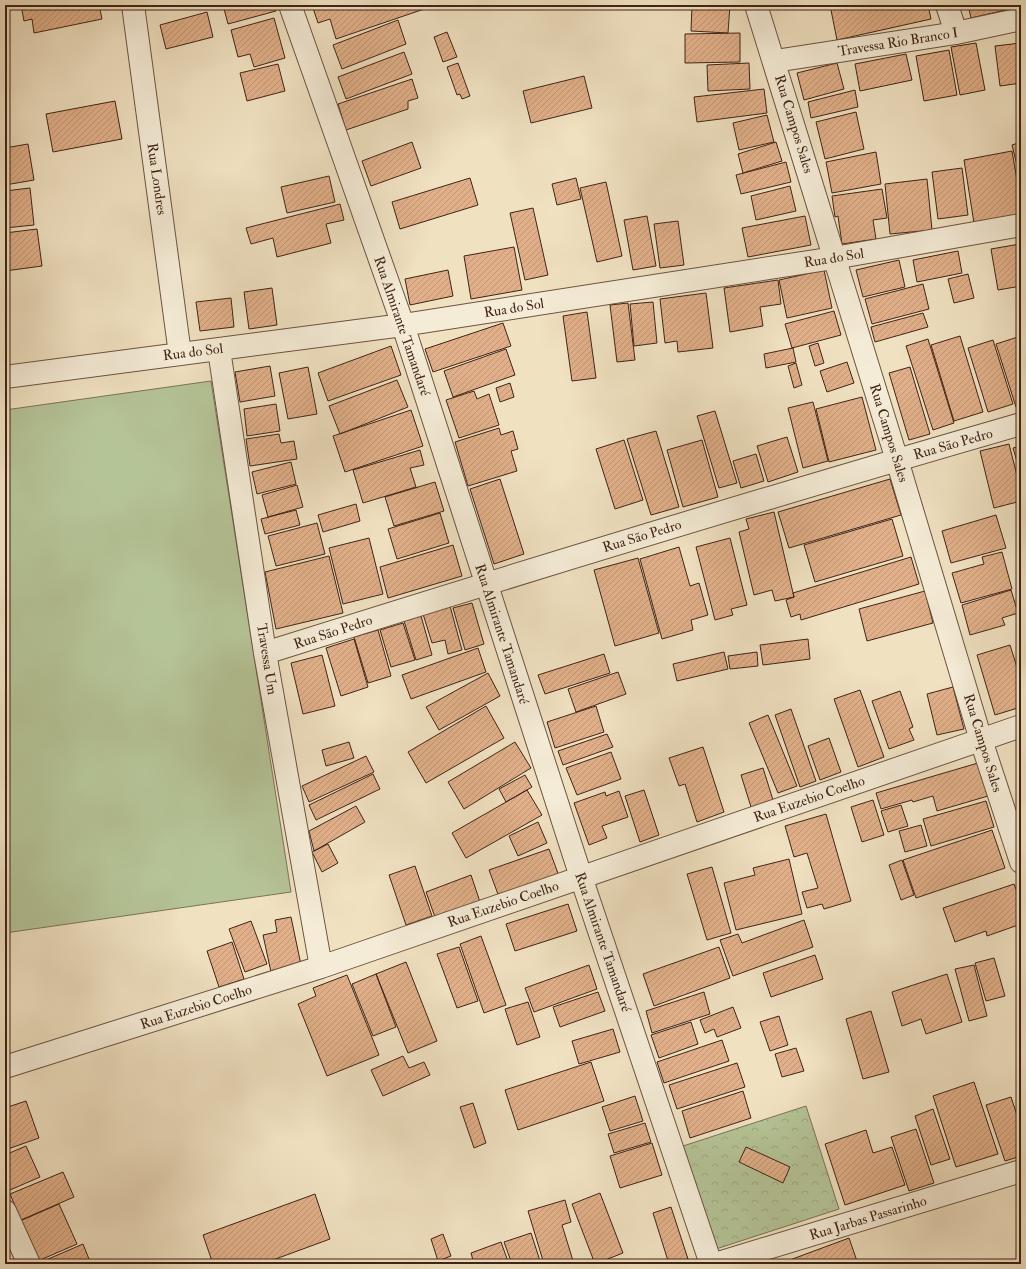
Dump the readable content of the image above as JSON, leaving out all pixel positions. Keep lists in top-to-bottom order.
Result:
{
  "streets": {
    "street": [
      "Travessa Rio Branco I",
      "Rua Campos Sales",
      "Rua Londres",
      "Rua do Sol",
      "Rua Almirante Tamandaré",
      "Rua São Pedro",
      "Travessa Um",
      "Rua Euzebio Coelho",
      "Rua Jarbas Passarinho"
    ]
  },
  "crossings": [
    ["Travessa Rio Branco I", "Rua Campos Sales"],
    ["Rua Campos Sales", "Rua do Sol"],
    ["Rua Campos Sales", "Rua São Pedro"],
    ["Rua Campos Sales", "Rua Euzebio Coelho"],
    ["Rua Londres", "Rua do Sol"],
    ["Rua do Sol", "Rua Almirante Tamandaré"],
    ["Rua do Sol", "Travessa Um"],
    ["Rua Almirante Tamandaré", "Rua São Pedro"],
    ["Rua Almirante Tamandaré", "Rua Euzebio Coelho"],
    ["Rua São Pedro", "Travessa Um"],
    ["Travessa Um", "Rua Euzebio Coelho"]
  ]
}
